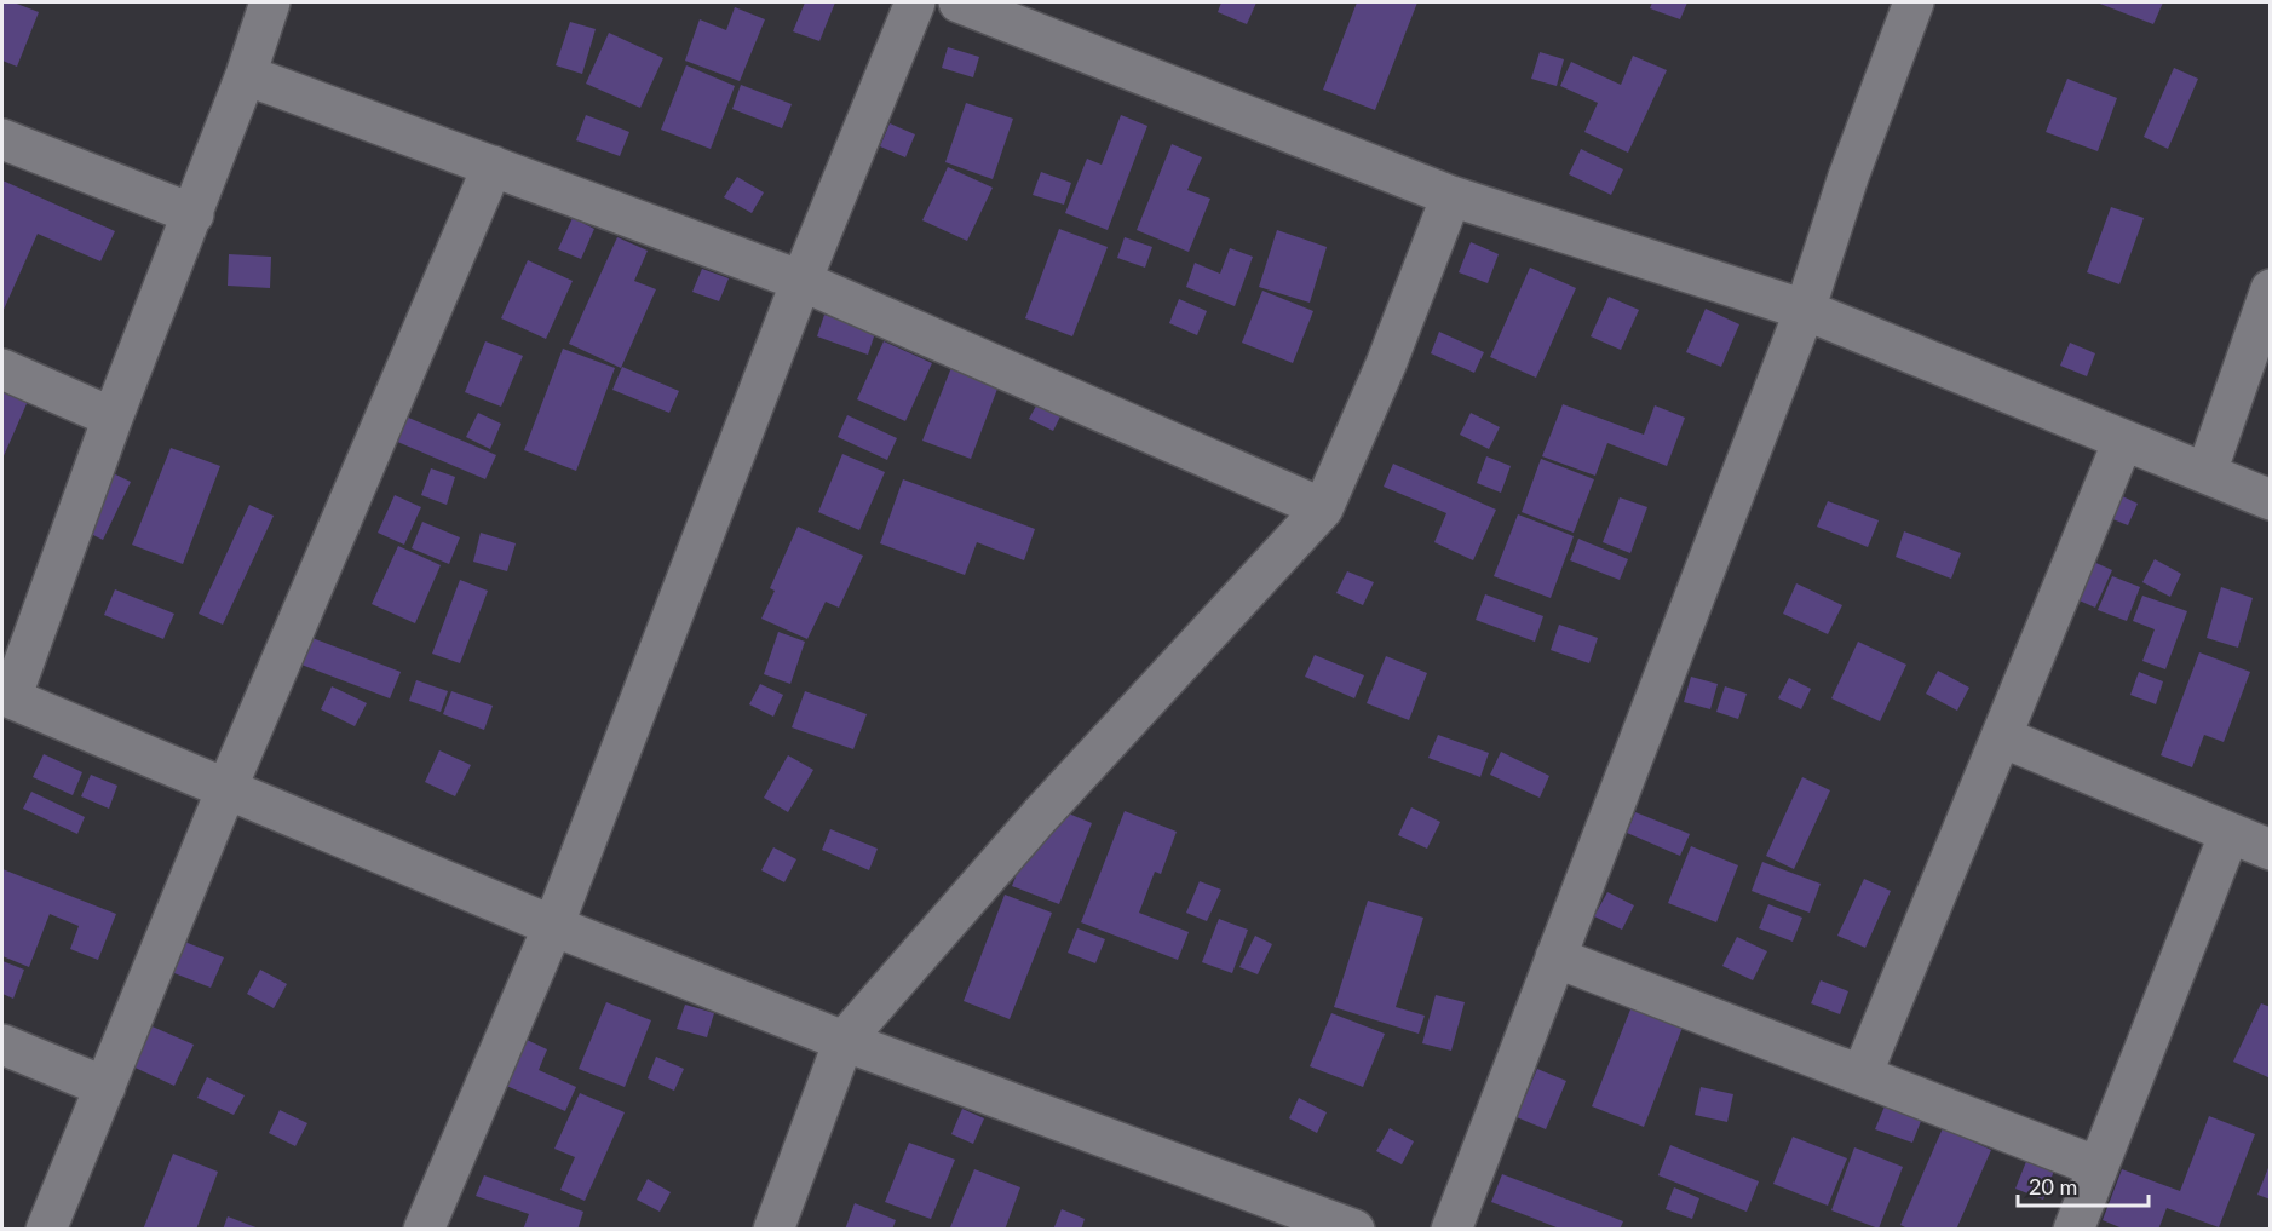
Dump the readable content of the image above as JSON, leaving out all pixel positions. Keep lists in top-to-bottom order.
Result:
{
  "scale_bar": "20 m"
}
